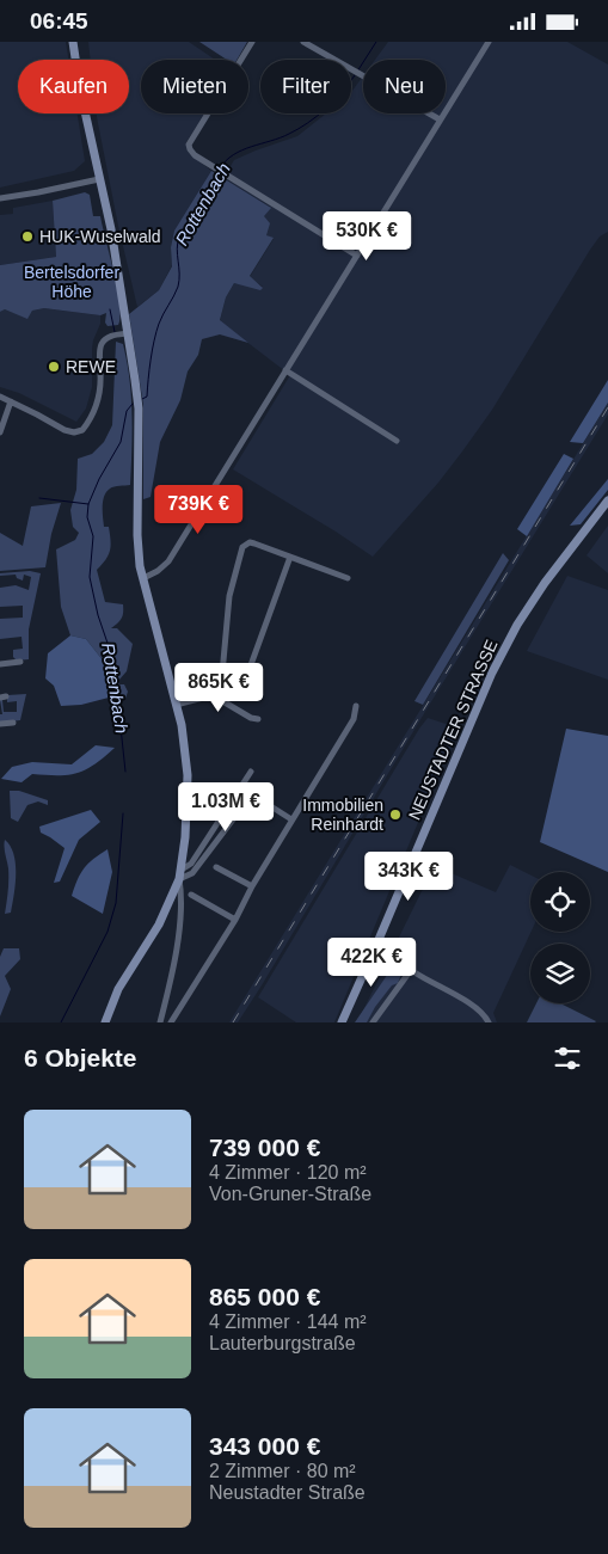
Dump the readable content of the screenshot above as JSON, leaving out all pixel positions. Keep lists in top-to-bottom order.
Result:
{
  "streets": {
    "street": ["NEUSTADTER STRASSE"]
  },
  "water": ["Rottenbach"],
  "parks": ["Bertelsdorfer Höhe"],
  "places": ["HUK-Wuselwald", "REWE", "Immobilien Reinhardt"],
  "page": {
    "status": "06:45",
    "chip": [
      "Kaufen",
      "Mieten",
      "Filter",
      "Neu"
    ],
    "price": [
      "530K €",
      "739K €",
      "865K €",
      "1.03M €",
      "343K €",
      "422K €"
    ],
    "heading": "6 Objekte",
    "list": [
      {
        "name": "739 000 €",
        "note": "4 Zimmer · 120 m² · Von-Gruner-Straße"
      },
      {
        "name": "865 000 €",
        "note": "4 Zimmer · 144 m² · Lauterburgstraße"
      },
      {
        "name": "343 000 €",
        "note": "2 Zimmer · 80 m² · Neustadter Straße"
      }
    ]
  }
}
